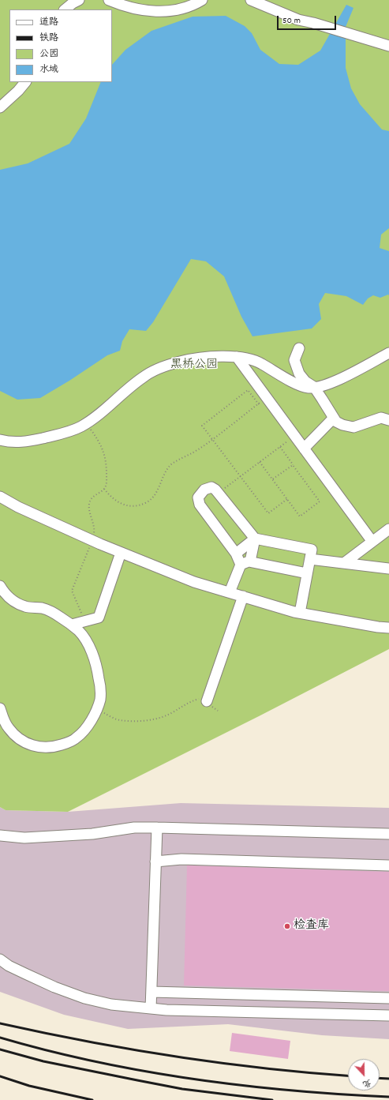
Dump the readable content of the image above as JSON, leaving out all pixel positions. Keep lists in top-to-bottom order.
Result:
{
  "parks": ["黑桥公园"],
  "places": ["检查库"],
  "legend": [
    "道路",
    "铁路",
    "公园",
    "水域"
  ],
  "scale_bar": "50 m",
  "north": "bottom"
}
